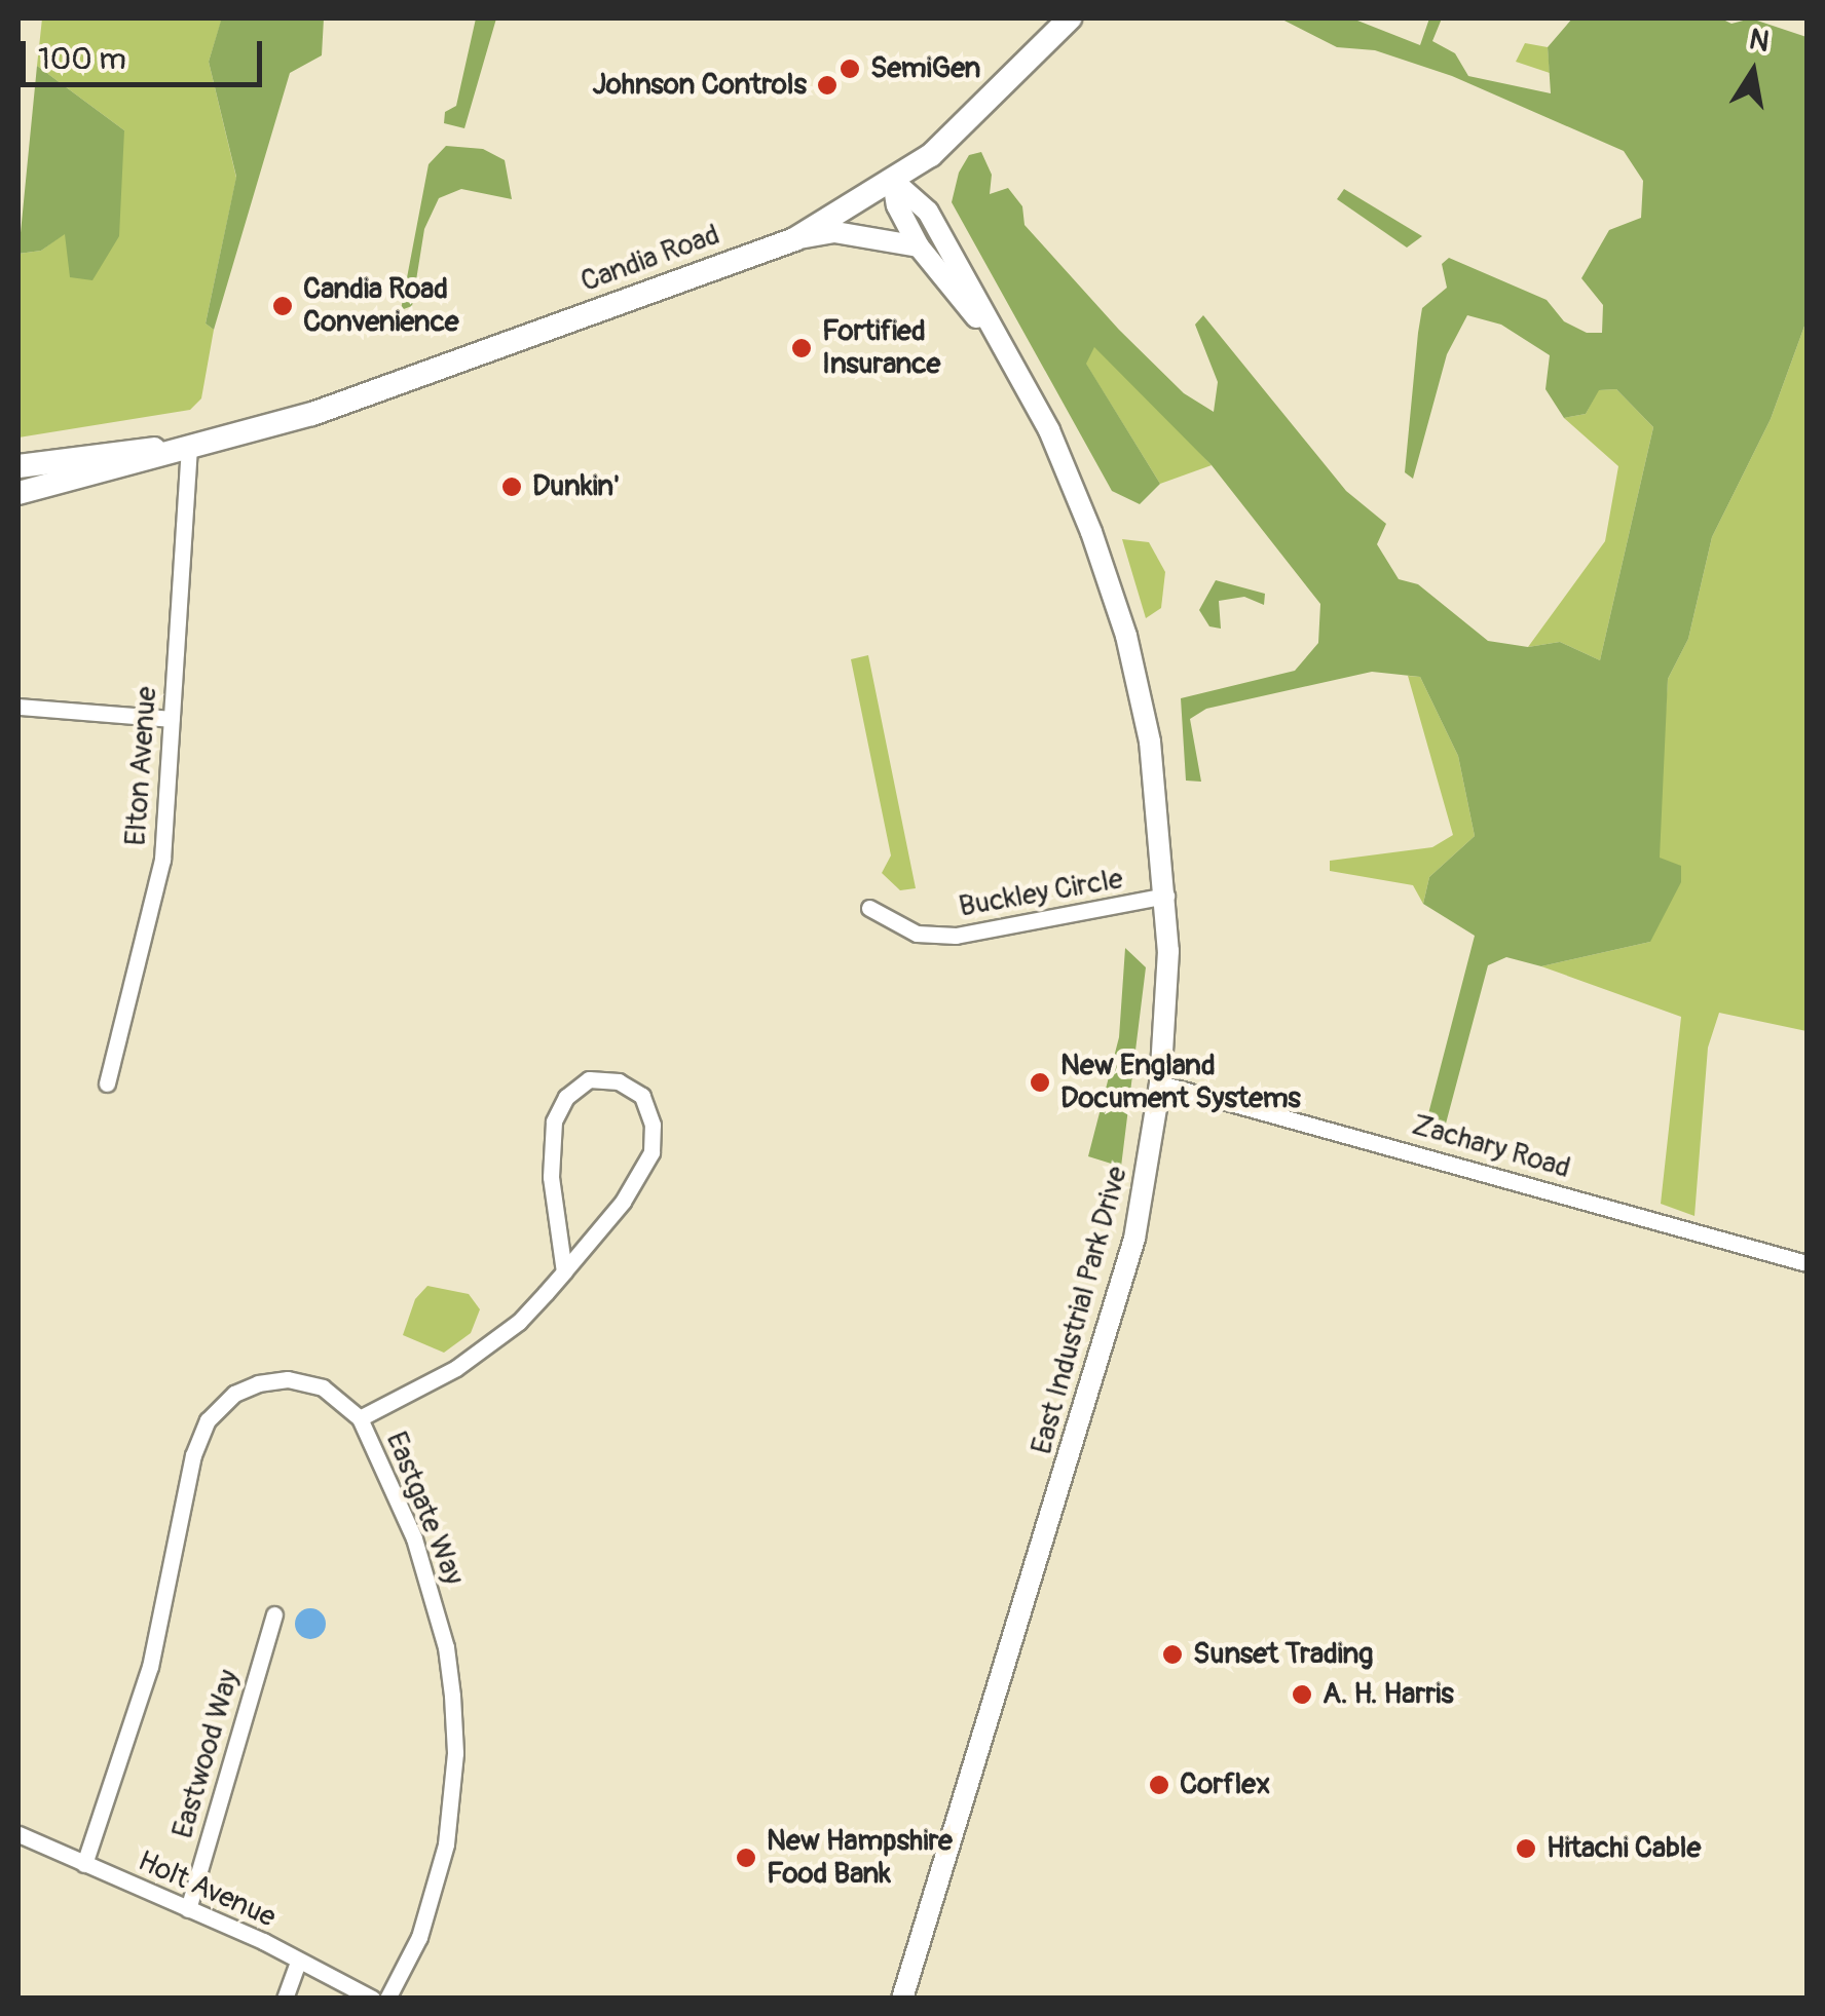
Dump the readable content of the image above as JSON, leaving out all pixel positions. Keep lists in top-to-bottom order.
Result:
{
  "streets": {
    "main road": ["Candia Road"],
    "street": [
      "Elton Avenue",
      "Buckley Circle",
      "Zachary Road",
      "East Industrial Park Drive",
      "Eastgate Way",
      "Eastwood Way",
      "Holt Avenue"
    ]
  },
  "crossings": [
    ["Candia Road", "Elton Avenue"],
    ["Candia Road", "East Industrial Park Drive"],
    ["Buckley Circle", "East Industrial Park Drive"],
    ["Zachary Road", "East Industrial Park Drive"],
    ["Eastgate Way", "Holt Avenue"],
    ["Eastwood Way", "Holt Avenue"]
  ],
  "places": [
    "SemiGen",
    "Johnson Controls",
    "Candia Road Convenience",
    "Fortified Insurance",
    "Dunkin'",
    "New England Document Systems",
    "Sunset Trading",
    "A. H. Harris",
    "Corflex",
    "Hitachi Cable",
    "New Hampshire Food Bank"
  ],
  "scale_bar": "100 m",
  "north": "top"
}
